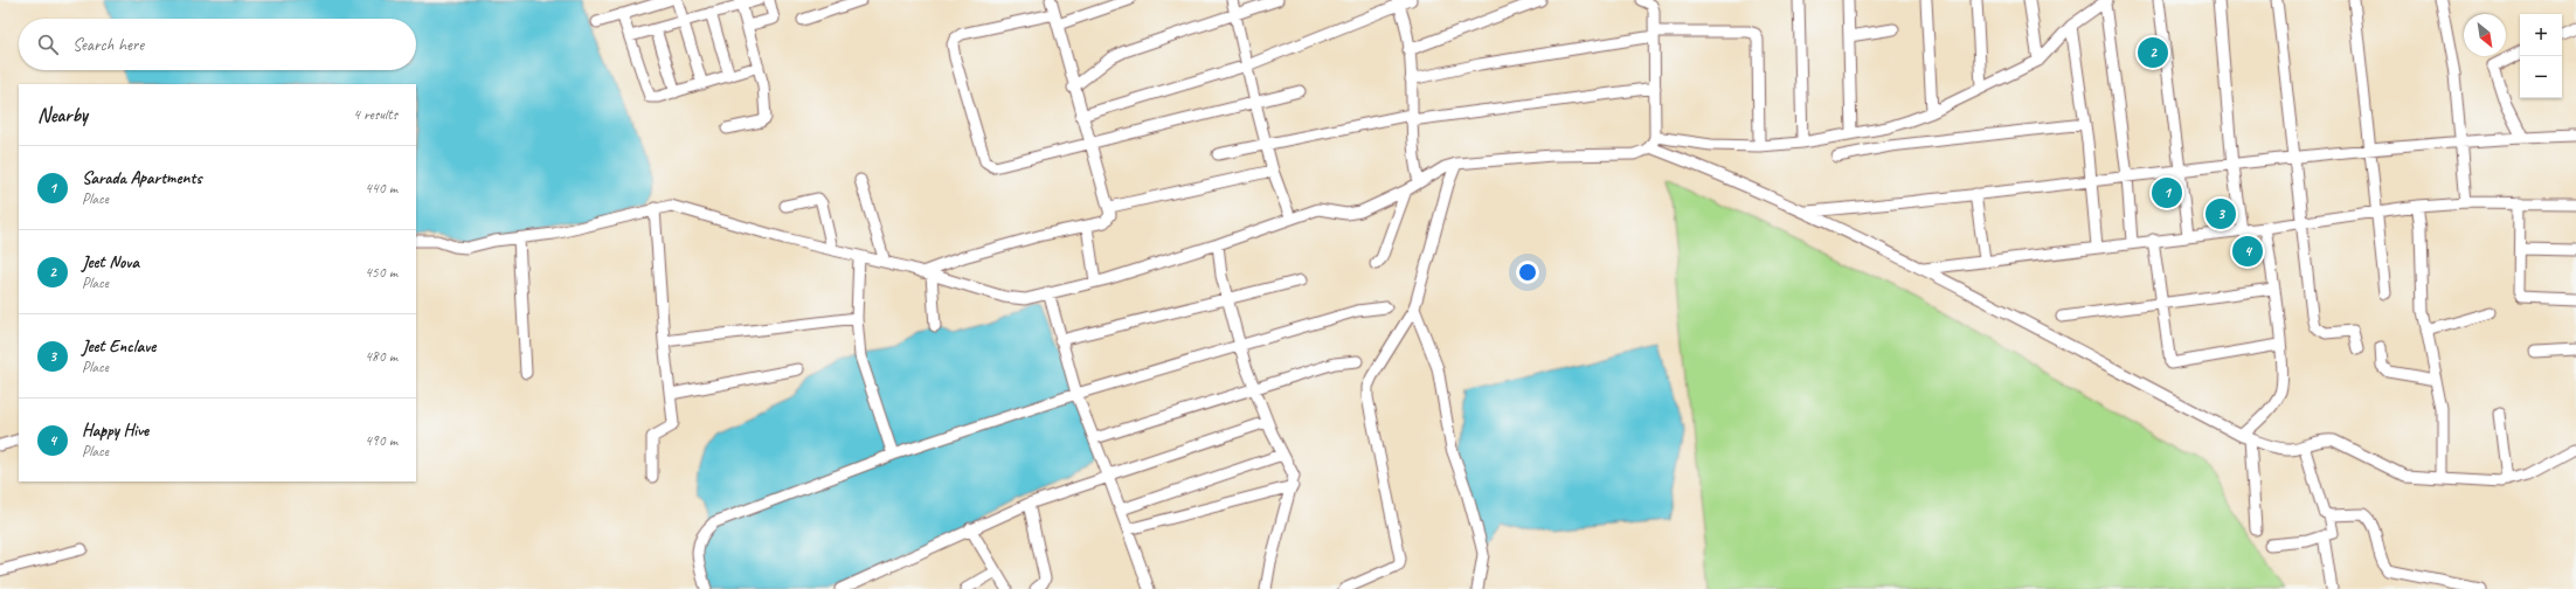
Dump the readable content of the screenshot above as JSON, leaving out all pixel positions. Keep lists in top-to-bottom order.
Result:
{
  "north": "bottom right",
  "page": {
    "map_buttons": ["+", "−"],
    "search": "Search here",
    "pins": [
      "2",
      "1",
      "3",
      "4"
    ],
    "heading": ["Nearby", "4 results"],
    "list": [
      {
        "mark": "1",
        "name": "Sarada Apartments",
        "note": "Place",
        "value": "440 m"
      },
      {
        "mark": "2",
        "name": "Jeet Nova",
        "note": "Place",
        "value": "450 m"
      },
      {
        "mark": "3",
        "name": "Jeet Enclave",
        "note": "Place",
        "value": "480 m"
      },
      {
        "mark": "4",
        "name": "Happy Hive",
        "note": "Place",
        "value": "490 m"
      }
    ]
  }
}
